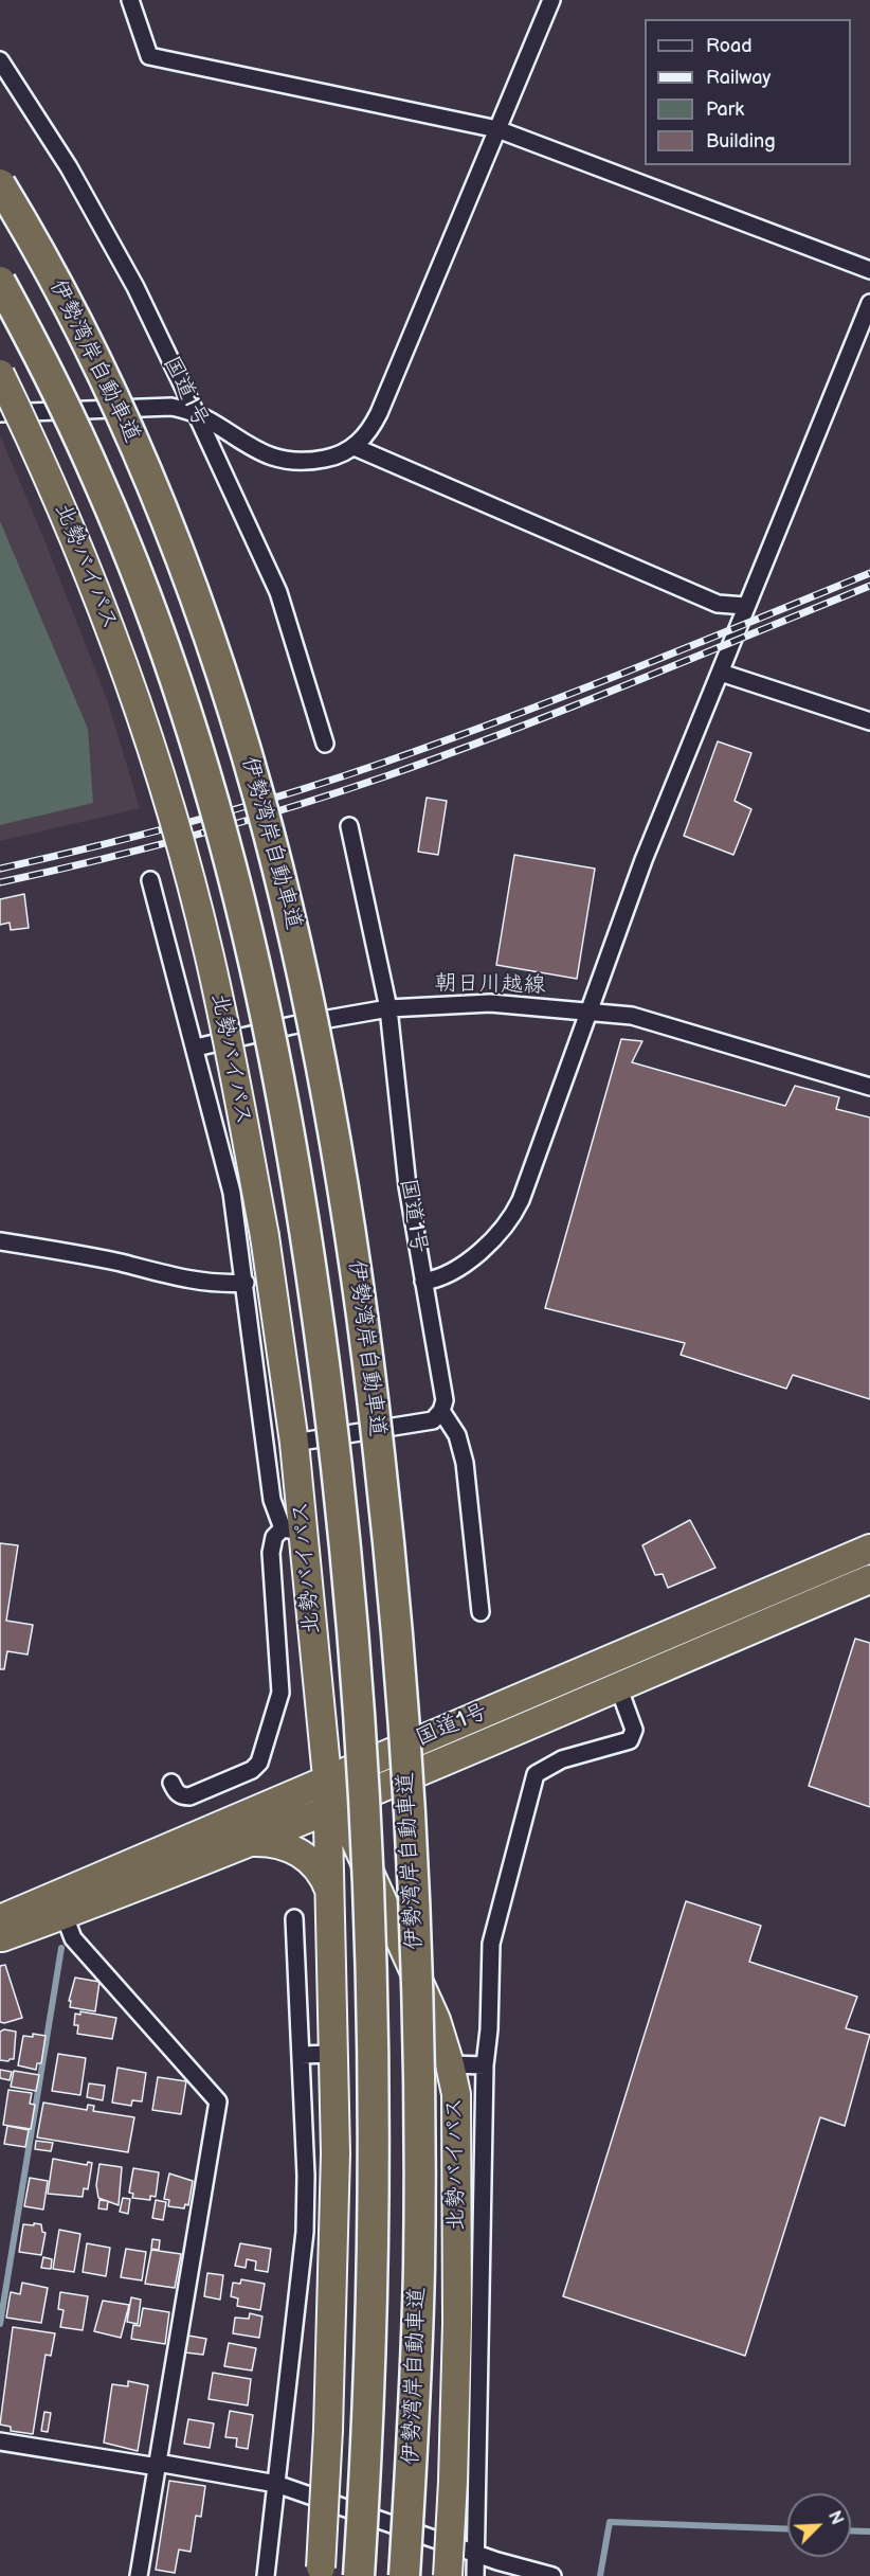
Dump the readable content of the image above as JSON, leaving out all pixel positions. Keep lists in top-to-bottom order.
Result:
{
  "streets": {
    "highway": ["伊勢湾岸自動車道", "国道1号", "北勢バイパス"],
    "street": ["朝日川越線"]
  },
  "crossings": [
    ["国道1号", "北勢バイパス"],
    ["国道1号", "朝日川越線"]
  ],
  "legend": [
    "Road",
    "Railway",
    "Park",
    "Building"
  ],
  "north": "top right"
}
